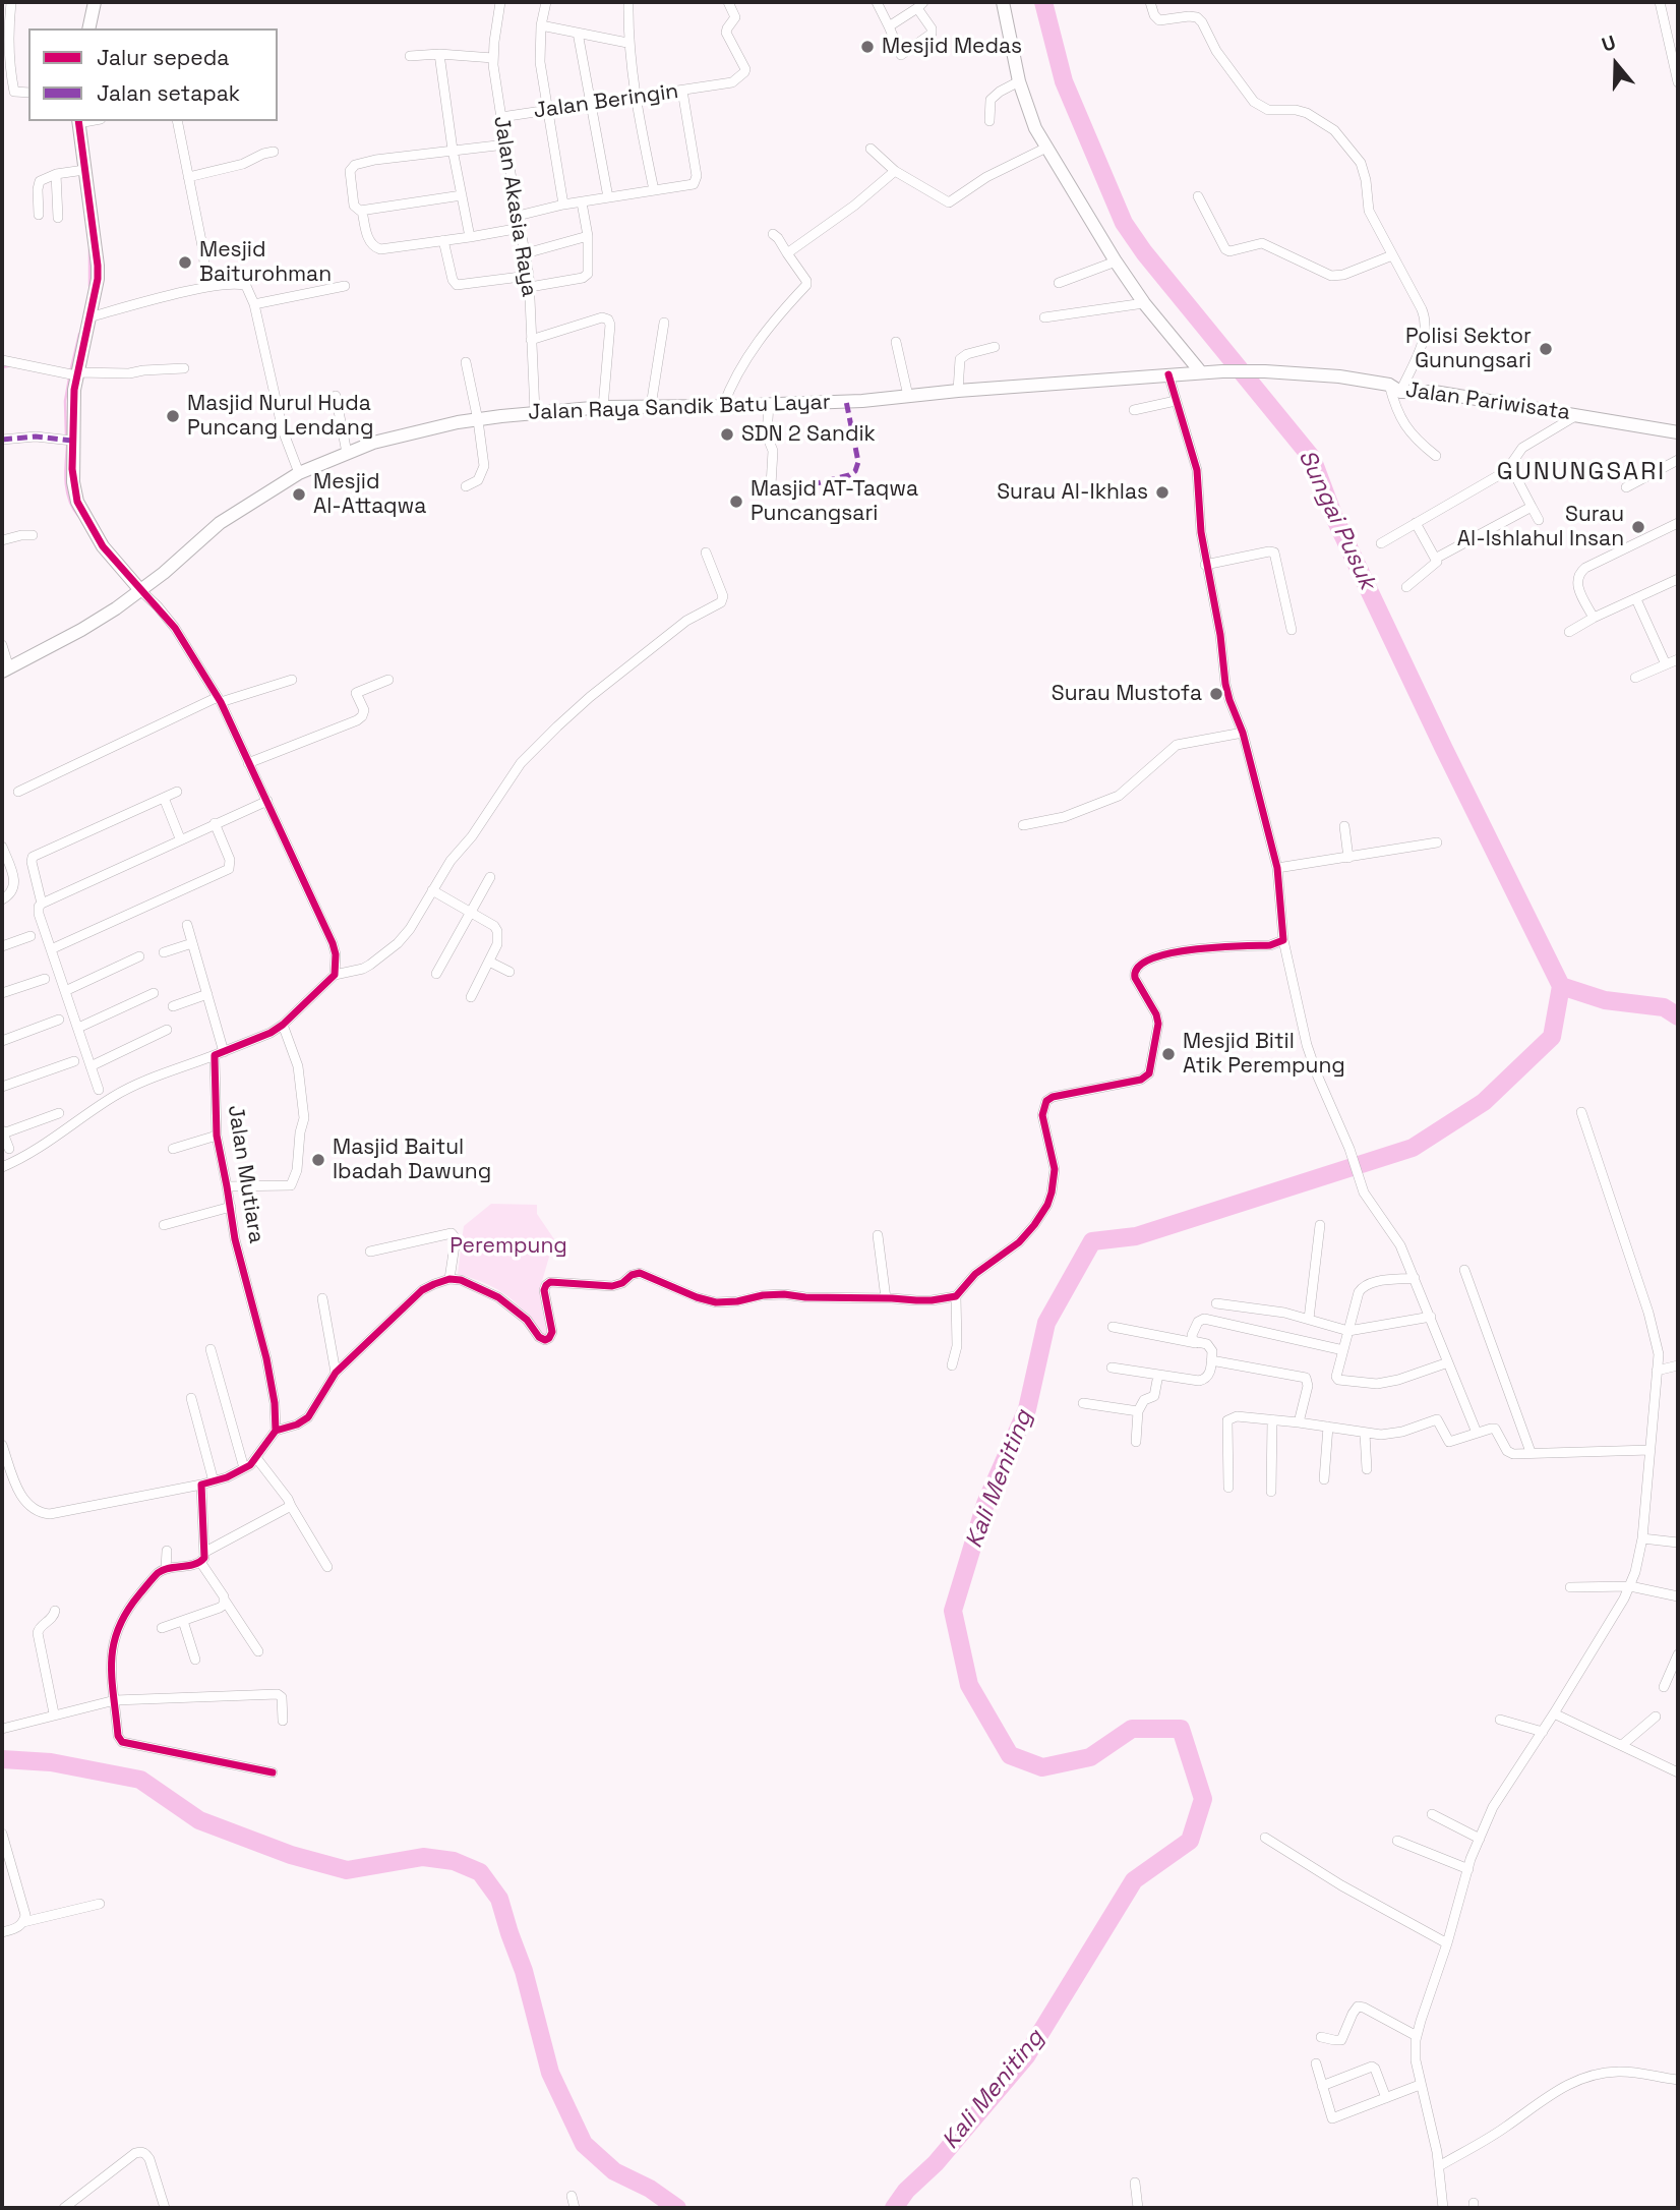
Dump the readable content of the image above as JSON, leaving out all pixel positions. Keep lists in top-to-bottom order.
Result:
{
  "streets": {
    "main road": ["Jalan Pariwisata", "Jalan Raya Sandik Batu Layar"],
    "street": ["Jalan Beringin", "Jalan Akasia Raya", "Jalan Mutiara"]
  },
  "crossings": [
    ["Jalan Beringin", "Jalan Akasia Raya"],
    ["Jalan Akasia Raya", "Jalan Raya Sandik Batu Layar"],
    ["Jalan Pariwisata", "Jalan Raya Sandik Batu Layar"]
  ],
  "districts": ["GUNUNGSARI"],
  "water": ["Sungai Pusuk", "Kali Meniting"],
  "parks": ["Perempung"],
  "places": [
    "Mesjid Medas",
    "Mesjid Baiturohman",
    "Polisi Sektor Gunungsari",
    "Masjid Nurul Huda Puncang Lendang",
    "SDN 2 Sandik",
    "Surau Al-Ikhlas",
    "Mesjid Al-Attaqwa",
    "Masjid AT-Taqwa Puncangsari",
    "Surau Al-Ishlahul Insan",
    "Surau Mustofa",
    "Mesjid Bitil Atik Perempung",
    "Masjid Baitul Ibadah Dawung"
  ],
  "legend": ["Jalur sepeda", "Jalan setapak"],
  "north": "top"
}
